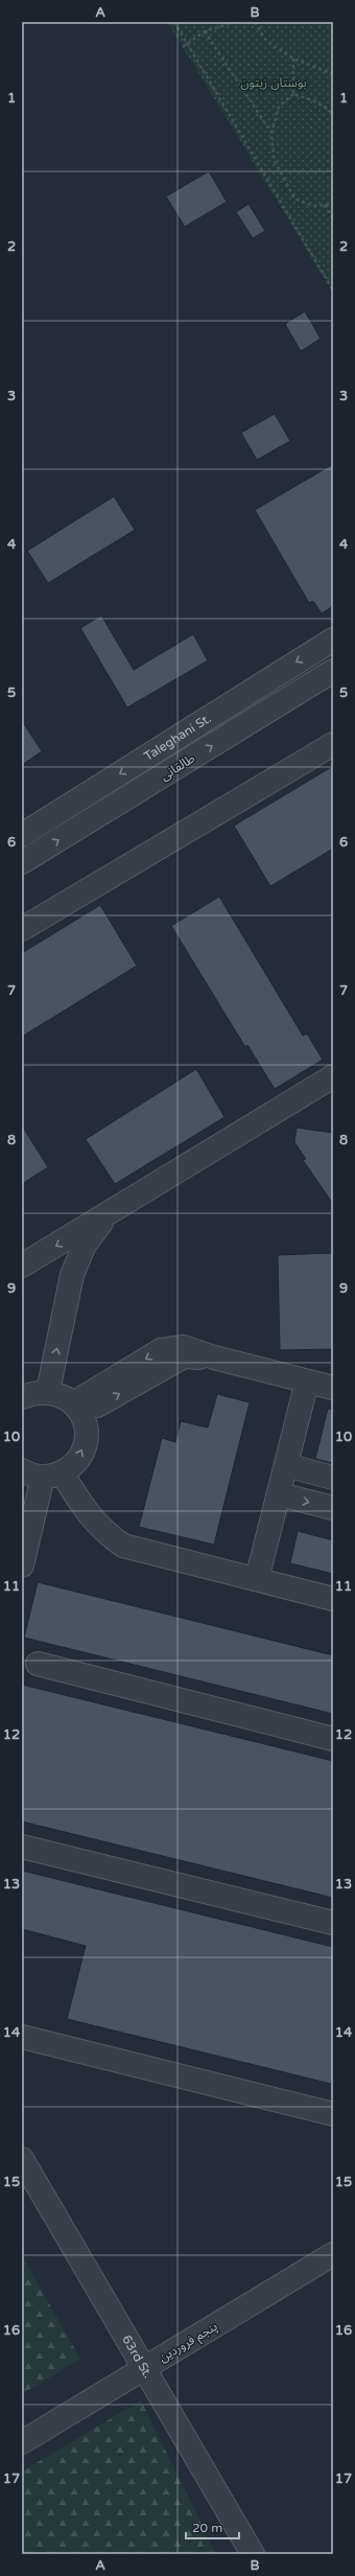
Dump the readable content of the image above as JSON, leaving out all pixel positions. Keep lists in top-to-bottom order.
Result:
{
  "streets": {
    "street": [
      "Taleghani St.",
      "طالقانی",
      "پنجم فروردین",
      "63rd St."
    ]
  },
  "crossings": [
    ["پنجم فروردین", "63rd St."]
  ],
  "parks": ["بوستان زیتون"],
  "scale_bar": "20 m",
  "grid": {
    "columns": ["A", "B"],
    "rows": [
      "1",
      "2",
      "3",
      "4",
      "5",
      "6",
      "7",
      "8",
      "9",
      "10",
      "11",
      "12",
      "13",
      "14",
      "15",
      "16",
      "17"
    ]
  }
}
